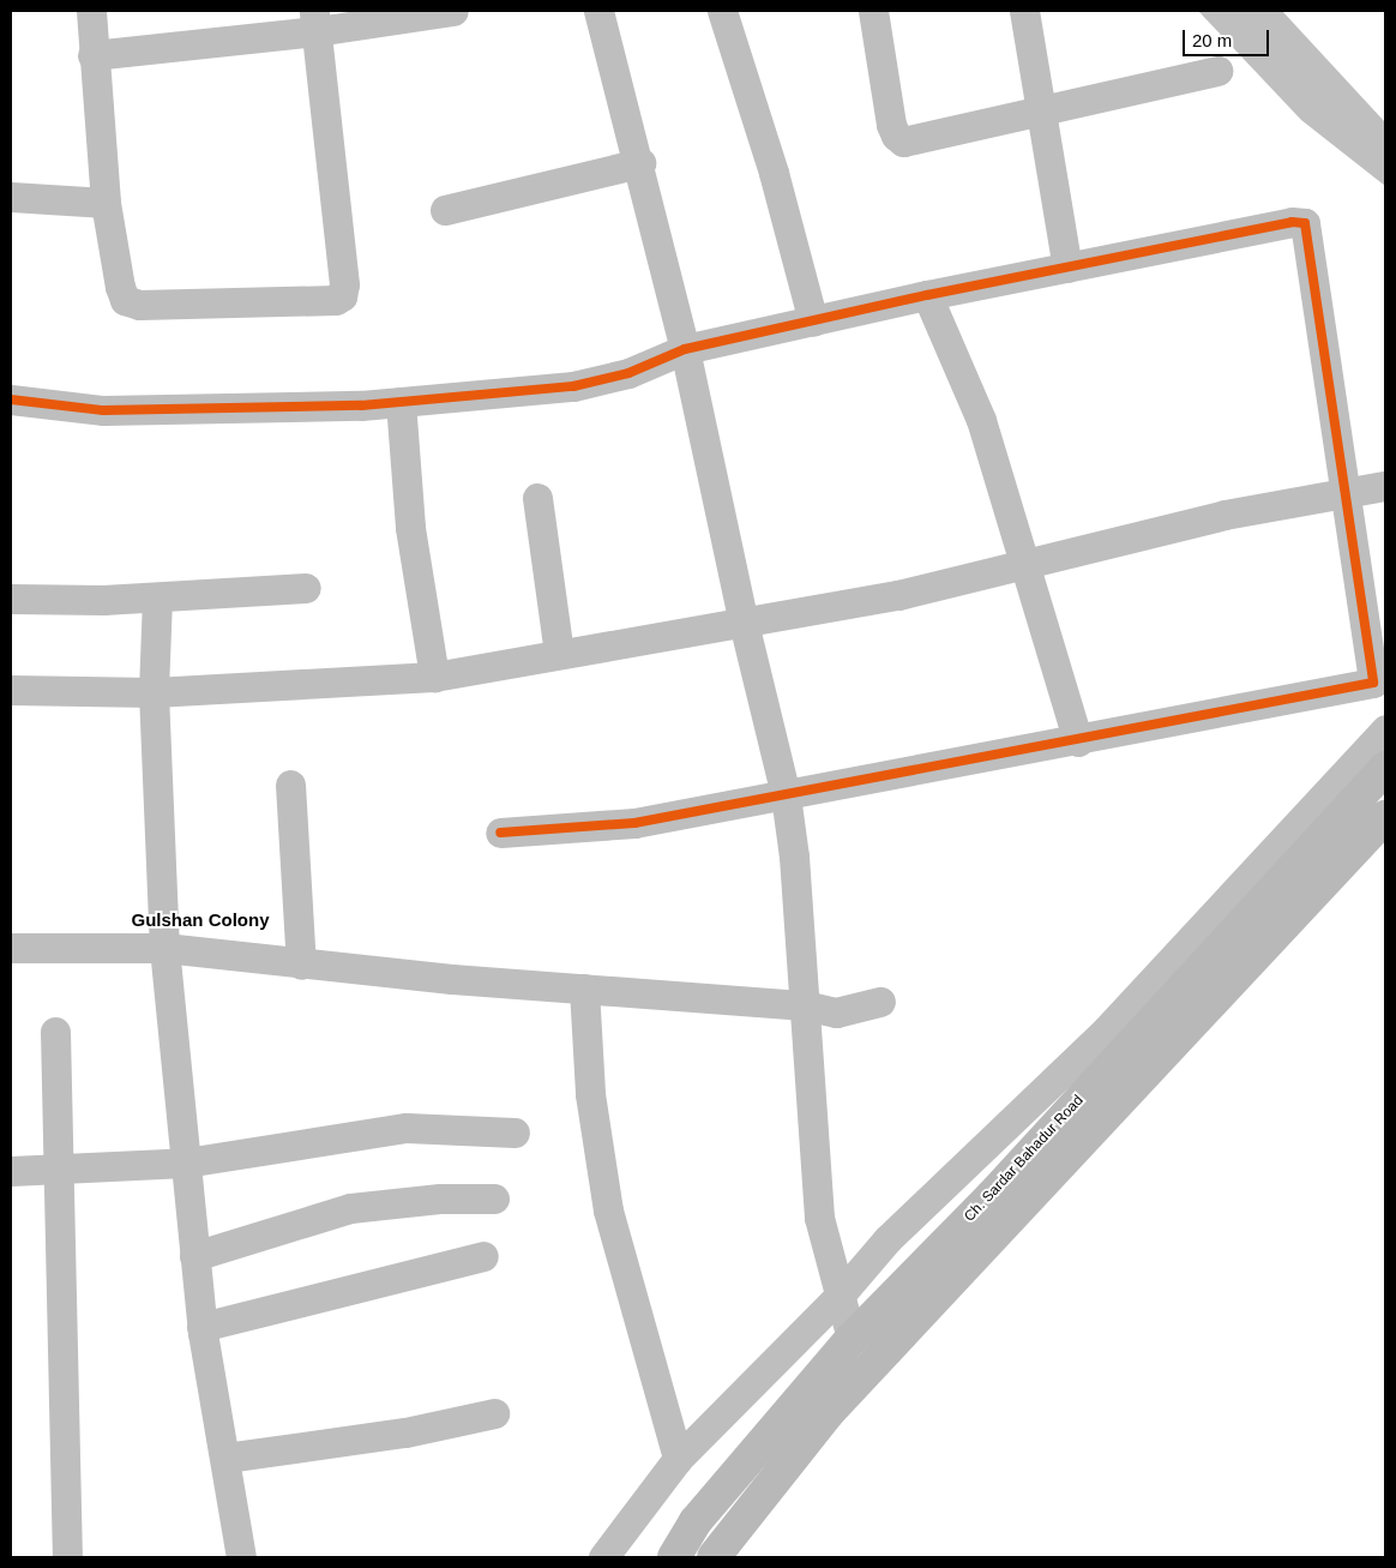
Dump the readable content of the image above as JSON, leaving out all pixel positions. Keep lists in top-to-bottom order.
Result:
{
  "streets": {
    "main road": ["Ch. Sardar Bahadur Road"]
  },
  "districts": ["Gulshan Colony"],
  "scale_bar": "20 m"
}
